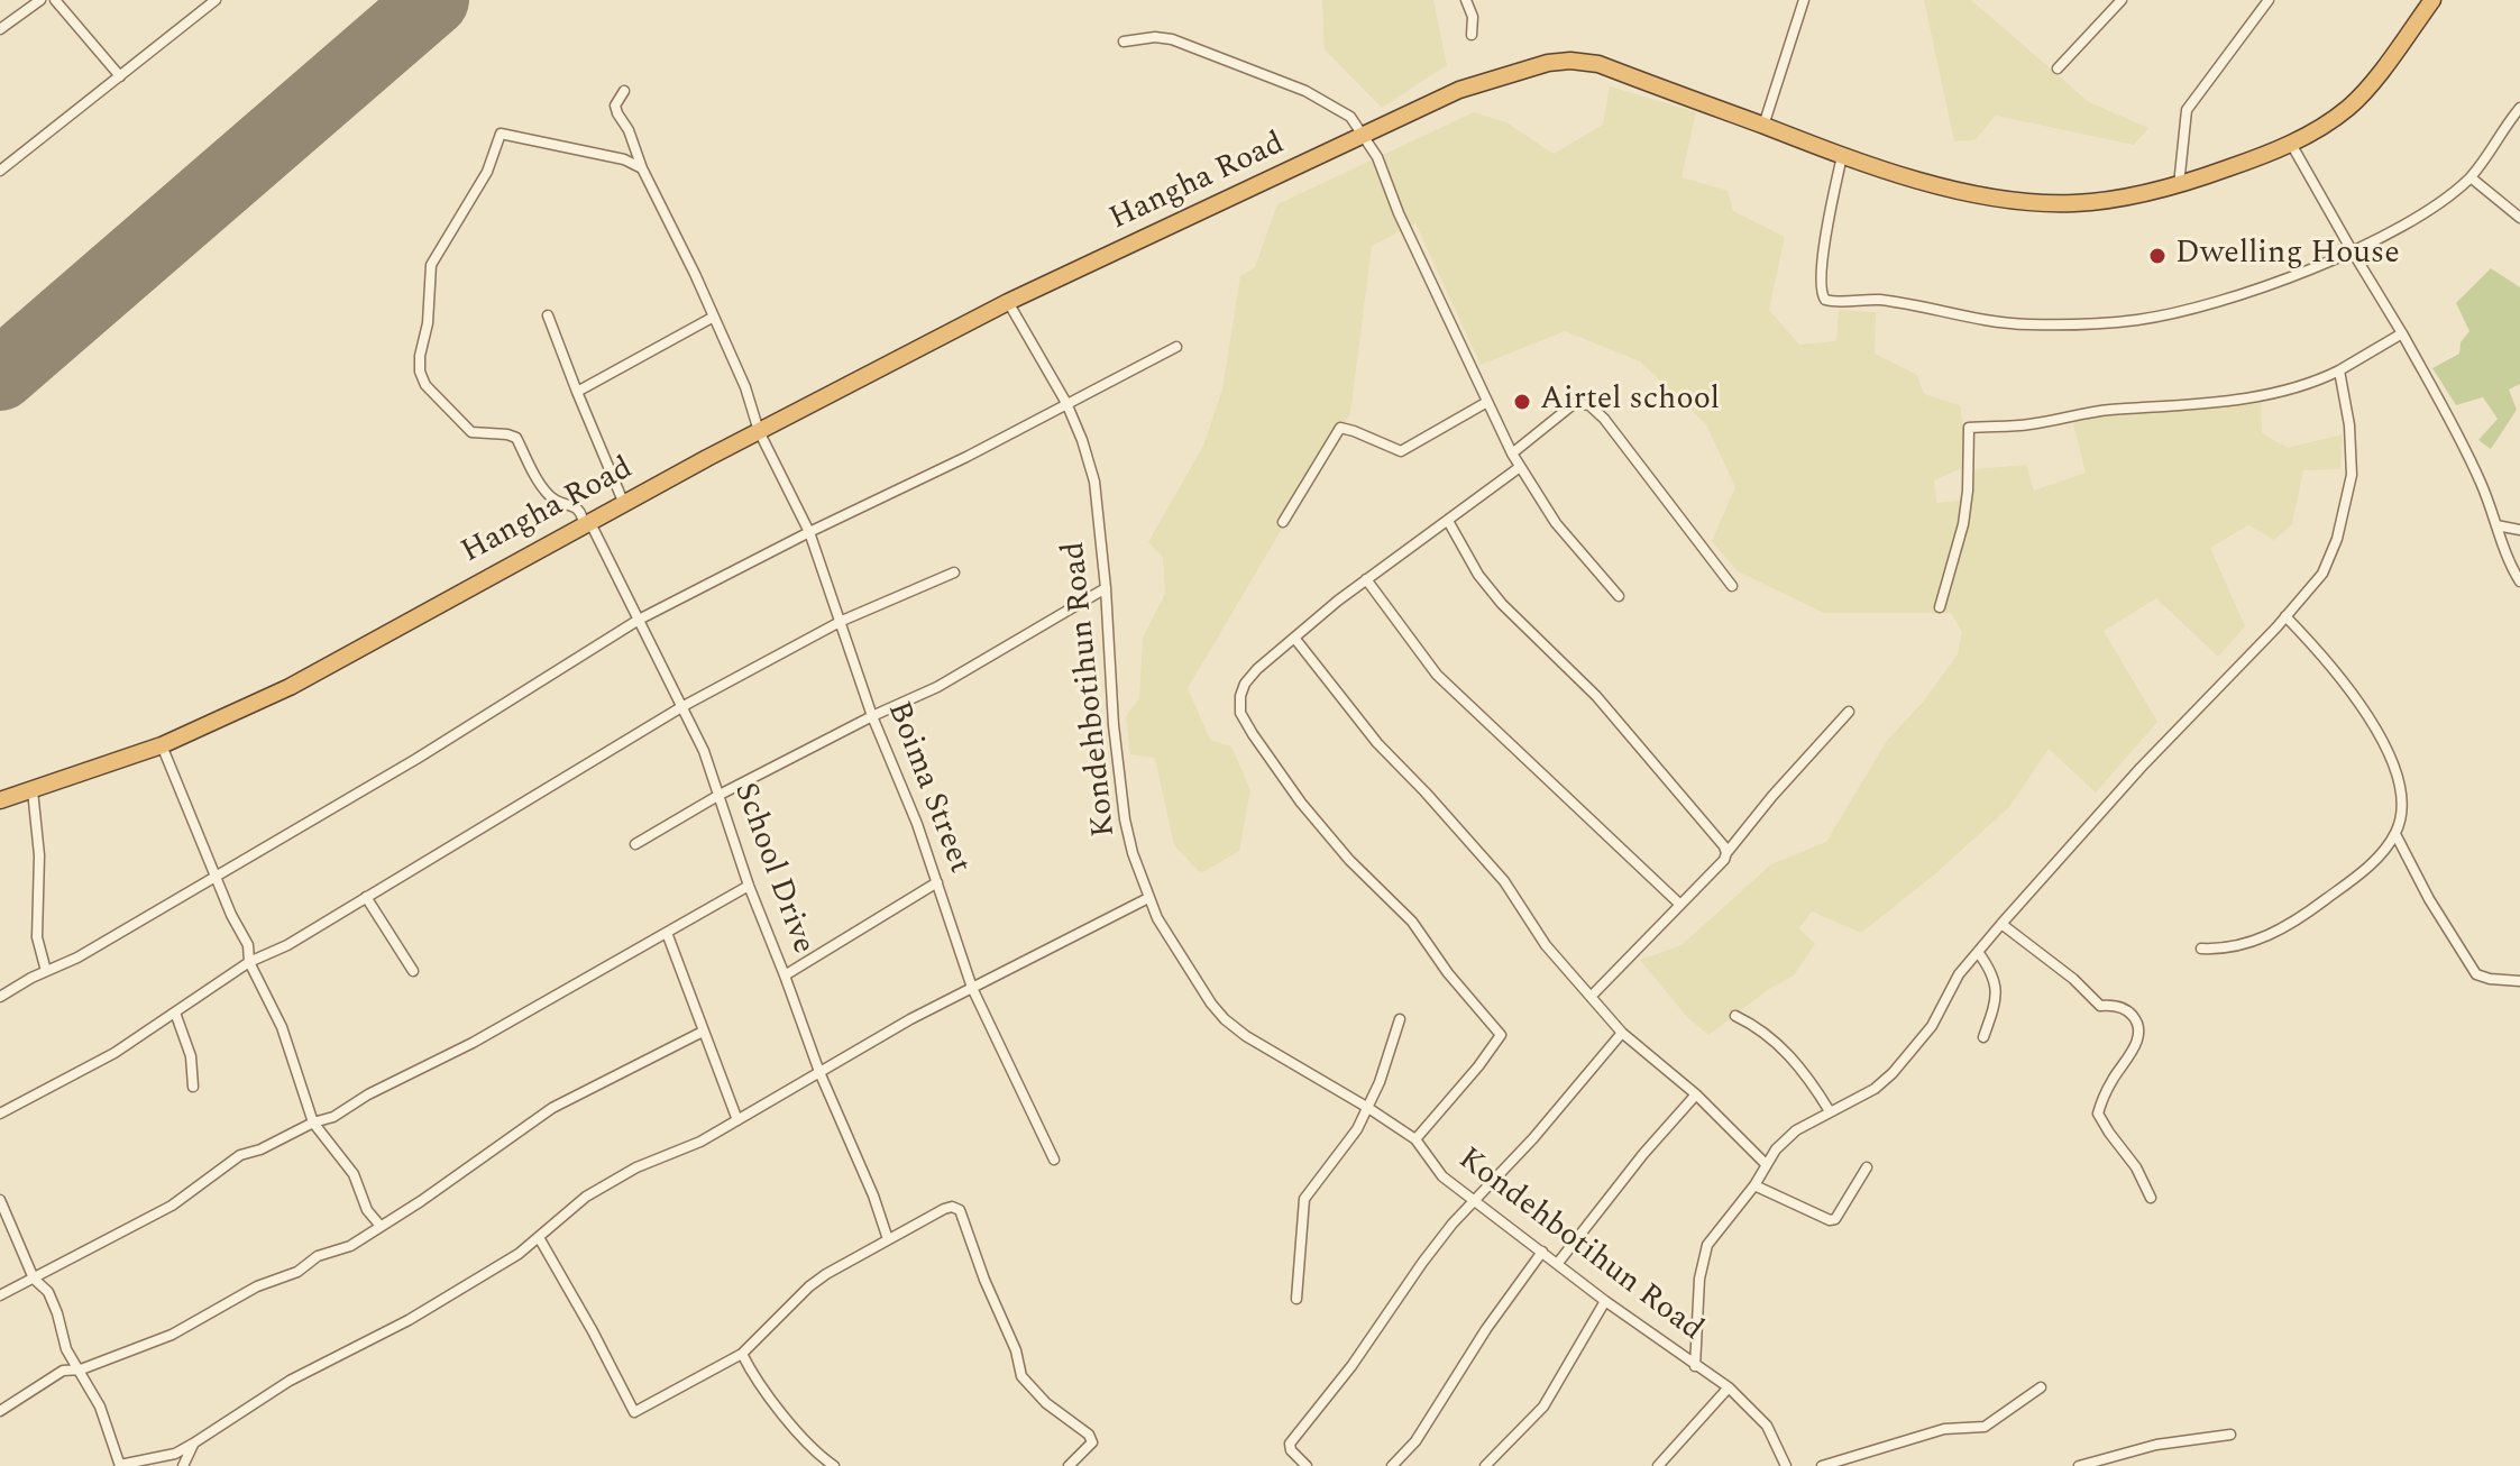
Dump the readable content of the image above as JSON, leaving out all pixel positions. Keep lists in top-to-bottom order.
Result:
{
  "streets": {
    "highway": ["Hangha Road"],
    "street": ["Kondehbotihun Road", "Boima Street", "School Drive"]
  },
  "crossings": [
    ["Hangha Road", "Kondehbotihun Road"],
    ["Hangha Road", "Boima Street"],
    ["Hangha Road", "School Drive"],
    ["Boima Street", "School Drive"]
  ],
  "places": ["Dwelling House", "Airtel school"]
}
